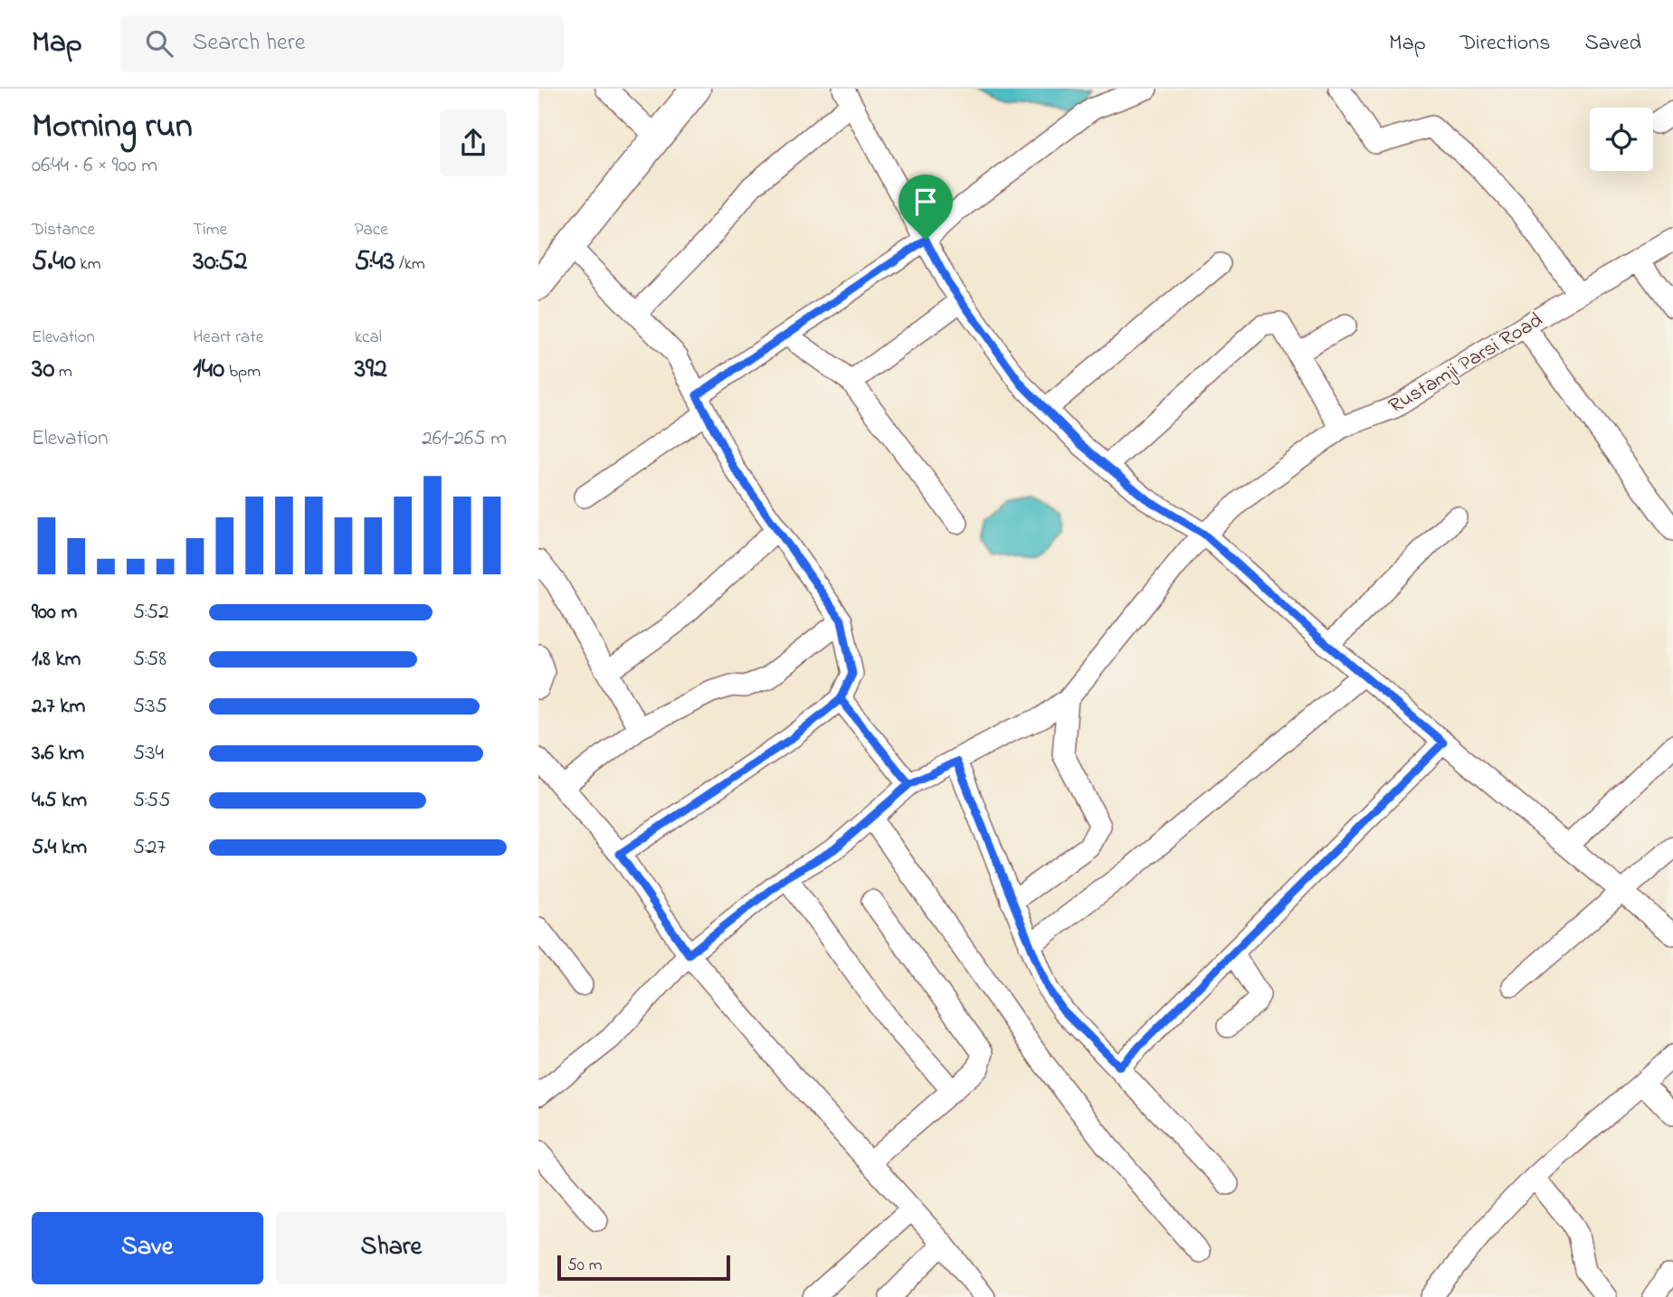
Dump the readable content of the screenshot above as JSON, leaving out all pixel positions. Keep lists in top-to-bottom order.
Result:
{
  "streets": {
    "street": ["Rustamji Parsi Road"]
  },
  "scale_bar": "50 m",
  "page": {
    "header": "Map",
    "search": "Search here",
    "nav": ["Map", "Directions", "Saved"],
    "heading": ["Morning run", "06:44 · 6 × 900 m"],
    "stats": [
      ["Distance", "5.40 km"],
      ["Time", "30:52"],
      ["Pace", "5:43 /km"],
      ["Elevation", "30 m"],
      ["Heart rate", "140 bpm"],
      ["kcal", "392"]
    ],
    "chart": ["Elevation", "261–265 m"],
    "list": [
      {
        "name": "900 m",
        "note": "5:52"
      },
      {
        "name": "1.8 km",
        "note": "5:58"
      },
      {
        "name": "2.7 km",
        "note": "5:35"
      },
      {
        "name": "3.6 km",
        "note": "5:34"
      },
      {
        "name": "4.5 km",
        "note": "5:55"
      },
      {
        "name": "5.4 km",
        "note": "5:27"
      }
    ],
    "buttons": ["Save", "Share"],
    "scale": "50 m"
  }
}
